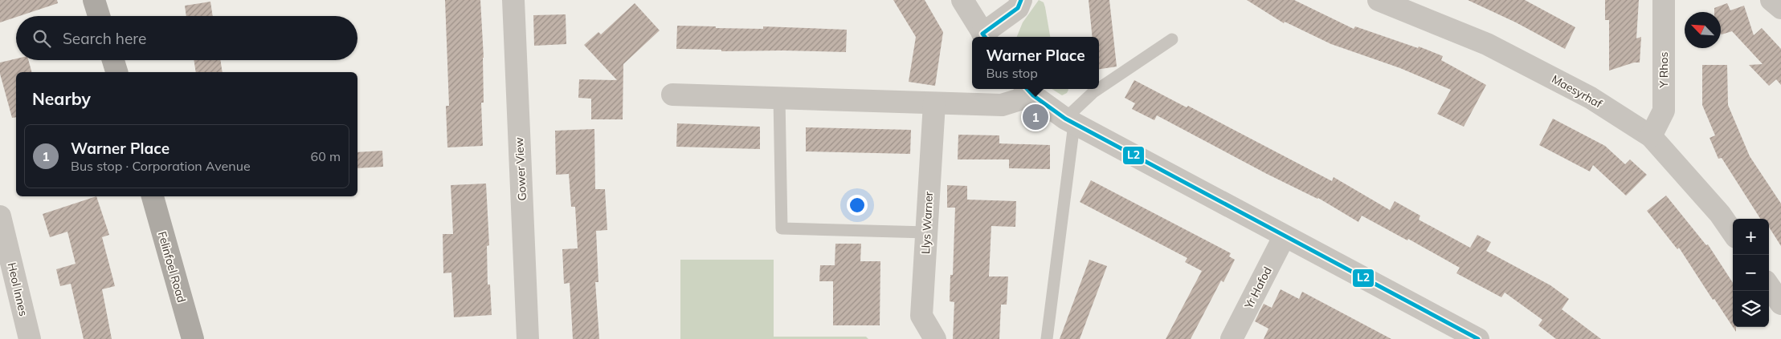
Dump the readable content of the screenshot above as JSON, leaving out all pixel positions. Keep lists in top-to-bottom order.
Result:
{
  "streets": {
    "main road": ["Felinfoel Road"],
    "street": [
      "Y Rhos",
      "Maesyrhaf",
      "Gower View",
      "Llys Warner",
      "Yr Hafod",
      "Heol Innes"
    ]
  },
  "crossings": [
    ["Y Rhos", "Maesyrhaf"]
  ],
  "lines": ["transit line L2"],
  "north": "top left",
  "page": {
    "search": "Search here",
    "popup": ["Warner Place", "Bus stop"],
    "heading": "Nearby",
    "pins": "1",
    "list": [
      {
        "mark": "1",
        "name": "Warner Place",
        "note": "Bus stop · Corporation Avenue",
        "value": "60 m"
      }
    ],
    "map_buttons": ["+", "−"]
  }
}
